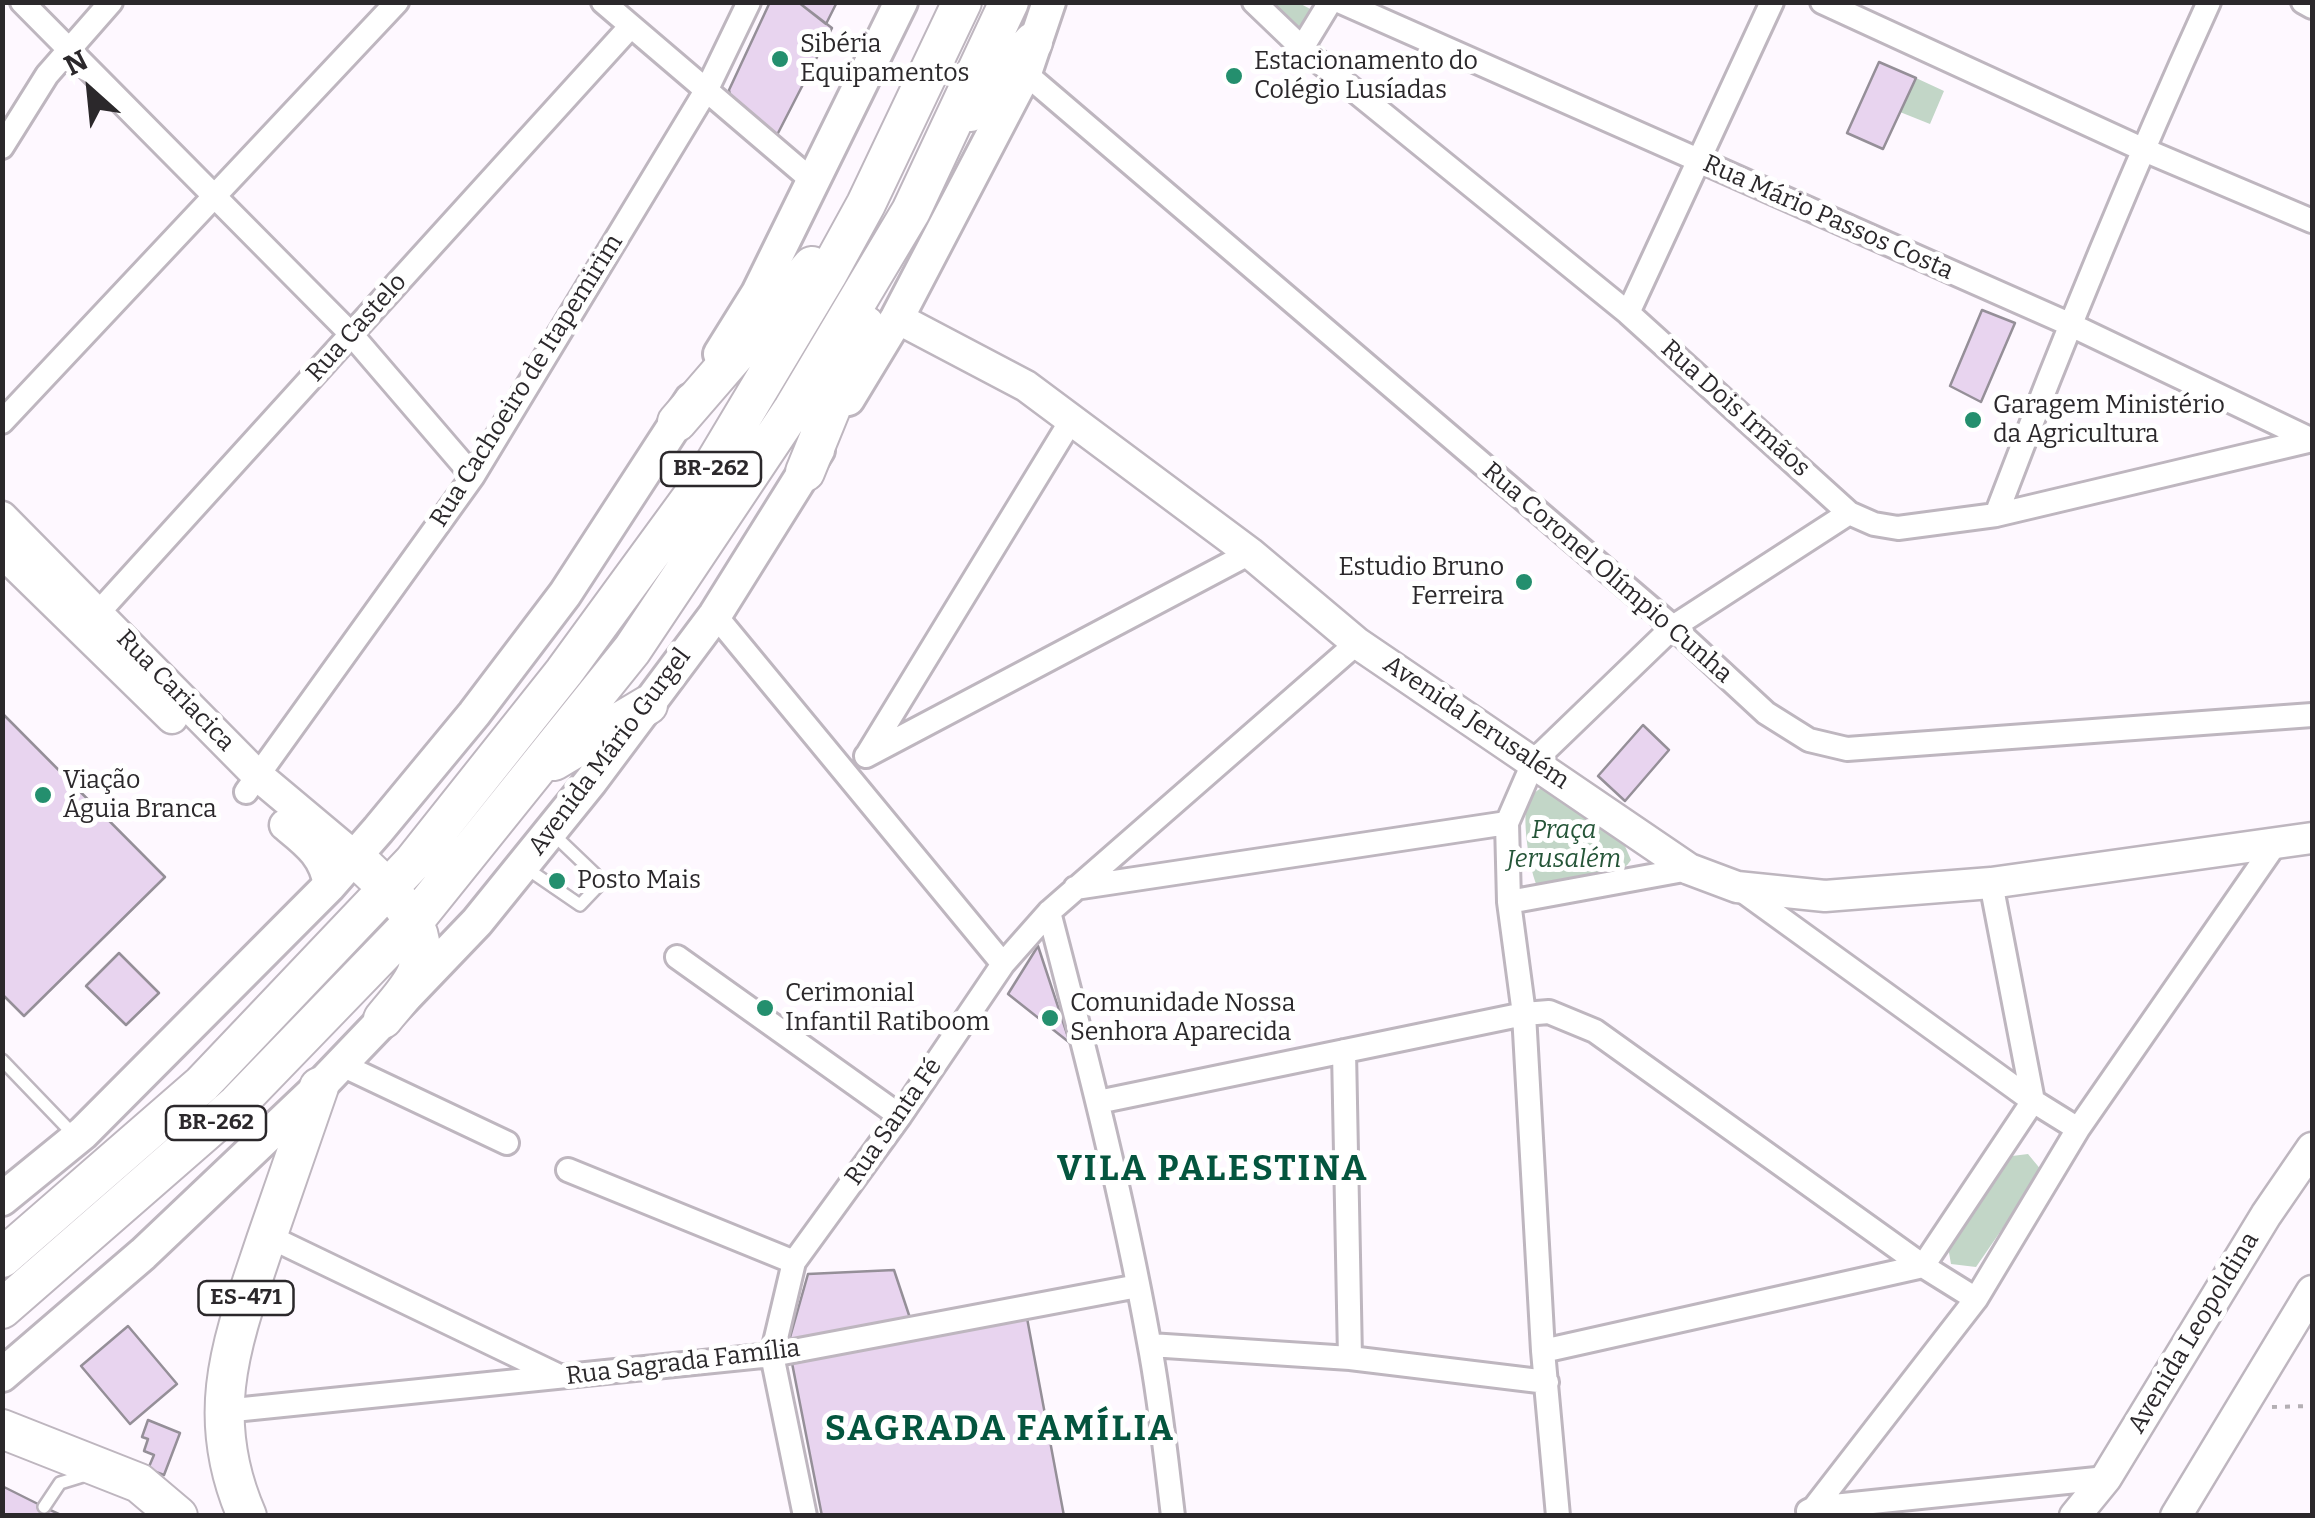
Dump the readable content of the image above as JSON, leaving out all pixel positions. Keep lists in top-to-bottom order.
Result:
{
  "streets": {
    "main road": ["BR-262", "Avenida Mário Gurgel", "ES-471"],
    "street": [
      "Rua Mário Passos Costa",
      "Rua Castelo",
      "Rua Cachoeiro de Itapemirim",
      "Rua Dois Irmãos",
      "Rua Coronel Olímpio Cunha",
      "Rua Cariacica",
      "Avenida Jerusalém",
      "Rua Santa Fé",
      "Avenida Leopoldina",
      "Rua Sagrada Família"
    ]
  },
  "crossings": [
    ["Rua Mário Passos Costa", "Rua Dois Irmãos"],
    ["Rua Castelo", "Rua Cariacica"],
    ["Rua Cachoeiro de Itapemirim", "Rua Cariacica"],
    ["BR-262", "Rua Cariacica"],
    ["Rua Coronel Olímpio Cunha", "Avenida Mário Gurgel"],
    ["Avenida Jerusalém", "Avenida Mário Gurgel"],
    ["Avenida Jerusalém", "Rua Santa Fé"],
    ["Avenida Mário Gurgel", "ES-471"],
    ["Rua Santa Fé", "Rua Sagrada Família"],
    ["ES-471", "Rua Sagrada Família"]
  ],
  "districts": ["VILA PALESTINA", "SAGRADA FAMÍLIA"],
  "parks": ["Praça Jerusalém"],
  "places": [
    "Sibéria Equipamentos",
    "Estacionamento do Colégio Lusíadas",
    "Garagem Ministério da Agricultura",
    "Estudio Bruno Ferreira",
    "Viação Águia Branca",
    "Posto Mais",
    "Cerimonial Infantil Ratiboom",
    "Comunidade Nossa Senhora Aparecida"
  ],
  "north": "top left"
}
